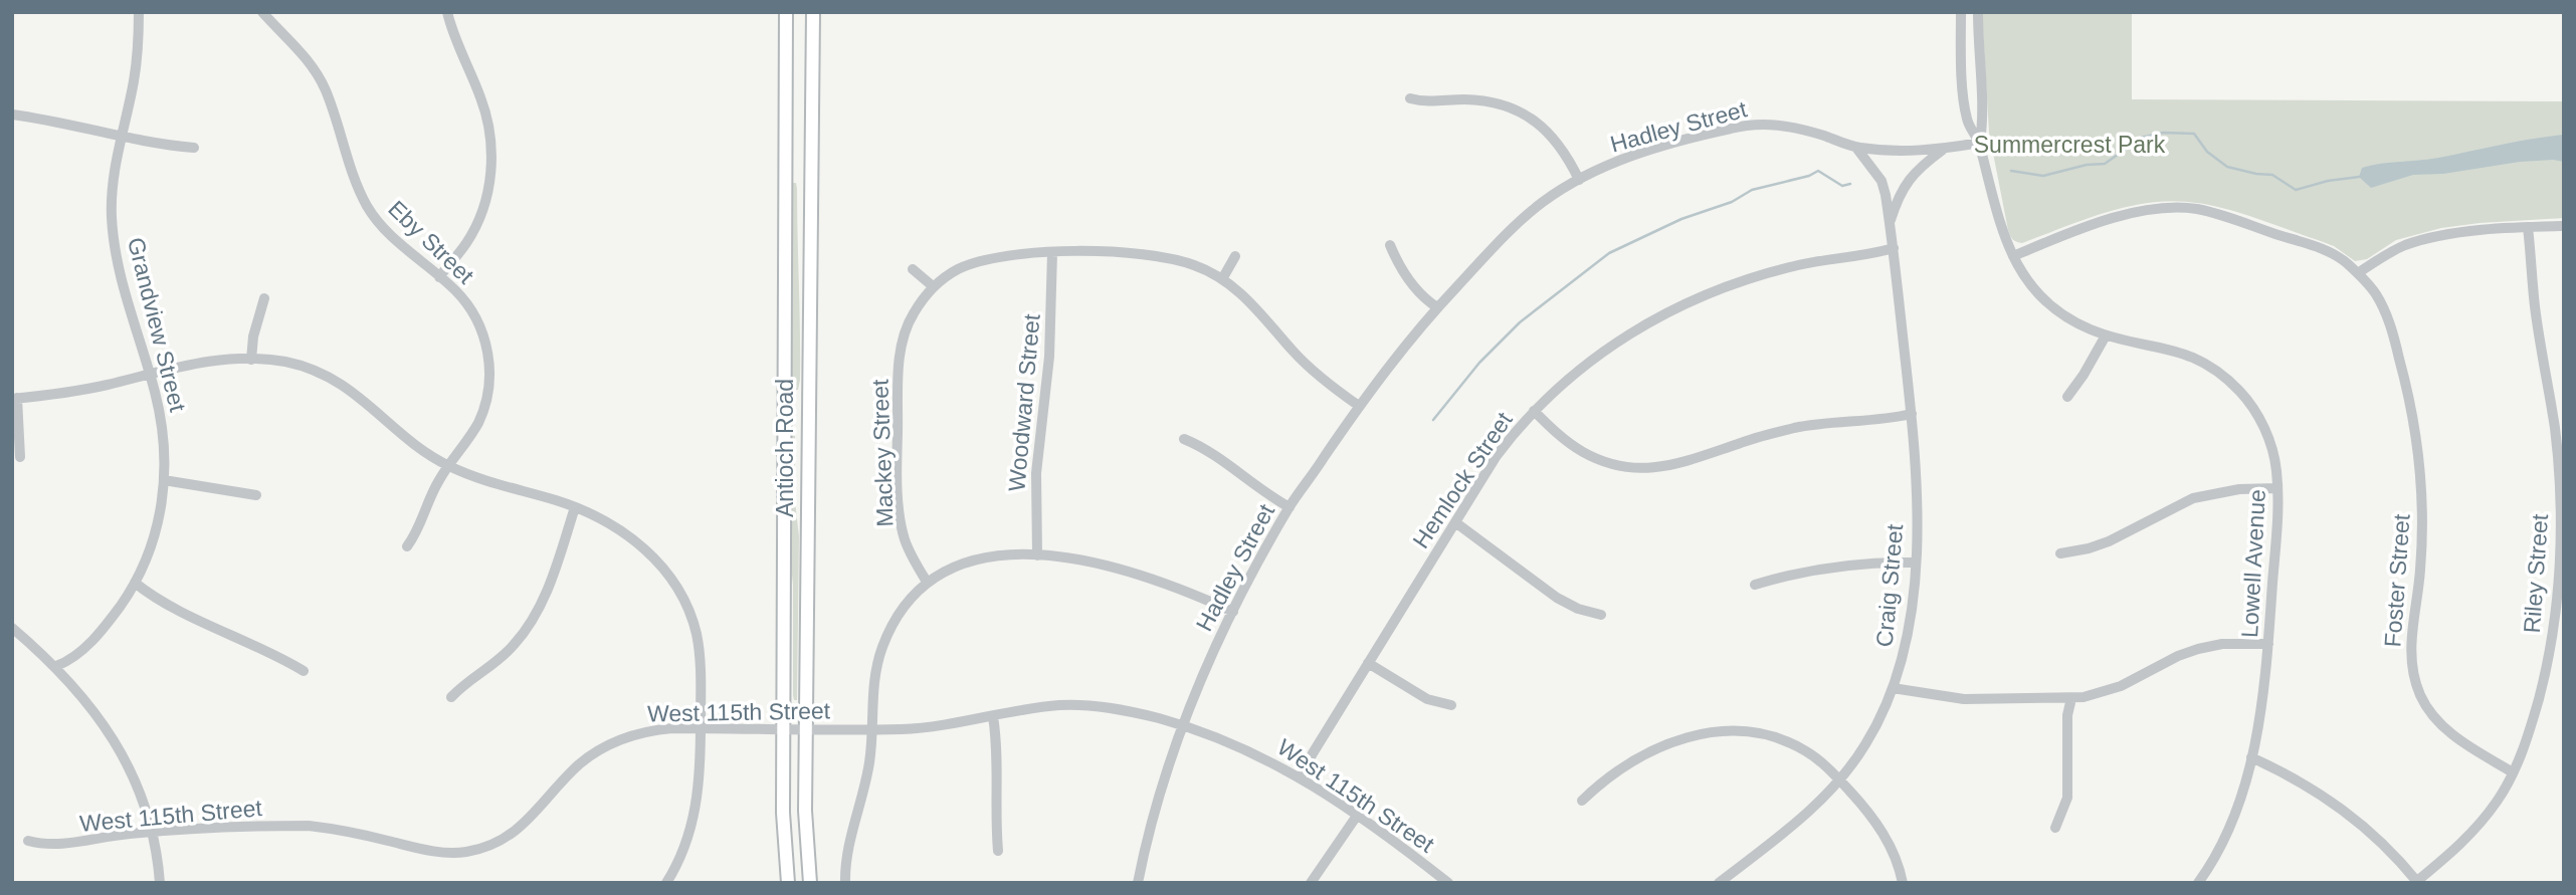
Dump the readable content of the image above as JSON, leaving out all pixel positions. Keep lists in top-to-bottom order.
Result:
{
  "streets": {
    "main road": ["Antioch Road"],
    "street": [
      "Hadley Street",
      "Eby Street",
      "Grandview Street",
      "Woodward Street",
      "Mackey Street",
      "Hemlock Street",
      "Lowell Avenue",
      "Riley Street",
      "Foster Street",
      "Craig Street",
      "West 115th Street"
    ]
  },
  "crossings": [
    ["Hadley Street", "Lowell Avenue"],
    ["Hadley Street", "Craig Street"],
    ["Hadley Street", "West 115th Street"],
    ["Antioch Road", "West 115th Street"],
    ["Hemlock Street", "Craig Street"],
    ["Hemlock Street", "West 115th Street"],
    ["Lowell Avenue", "Foster Street"],
    ["Riley Street", "Foster Street"]
  ],
  "parks": ["Summercrest Park"]
}
